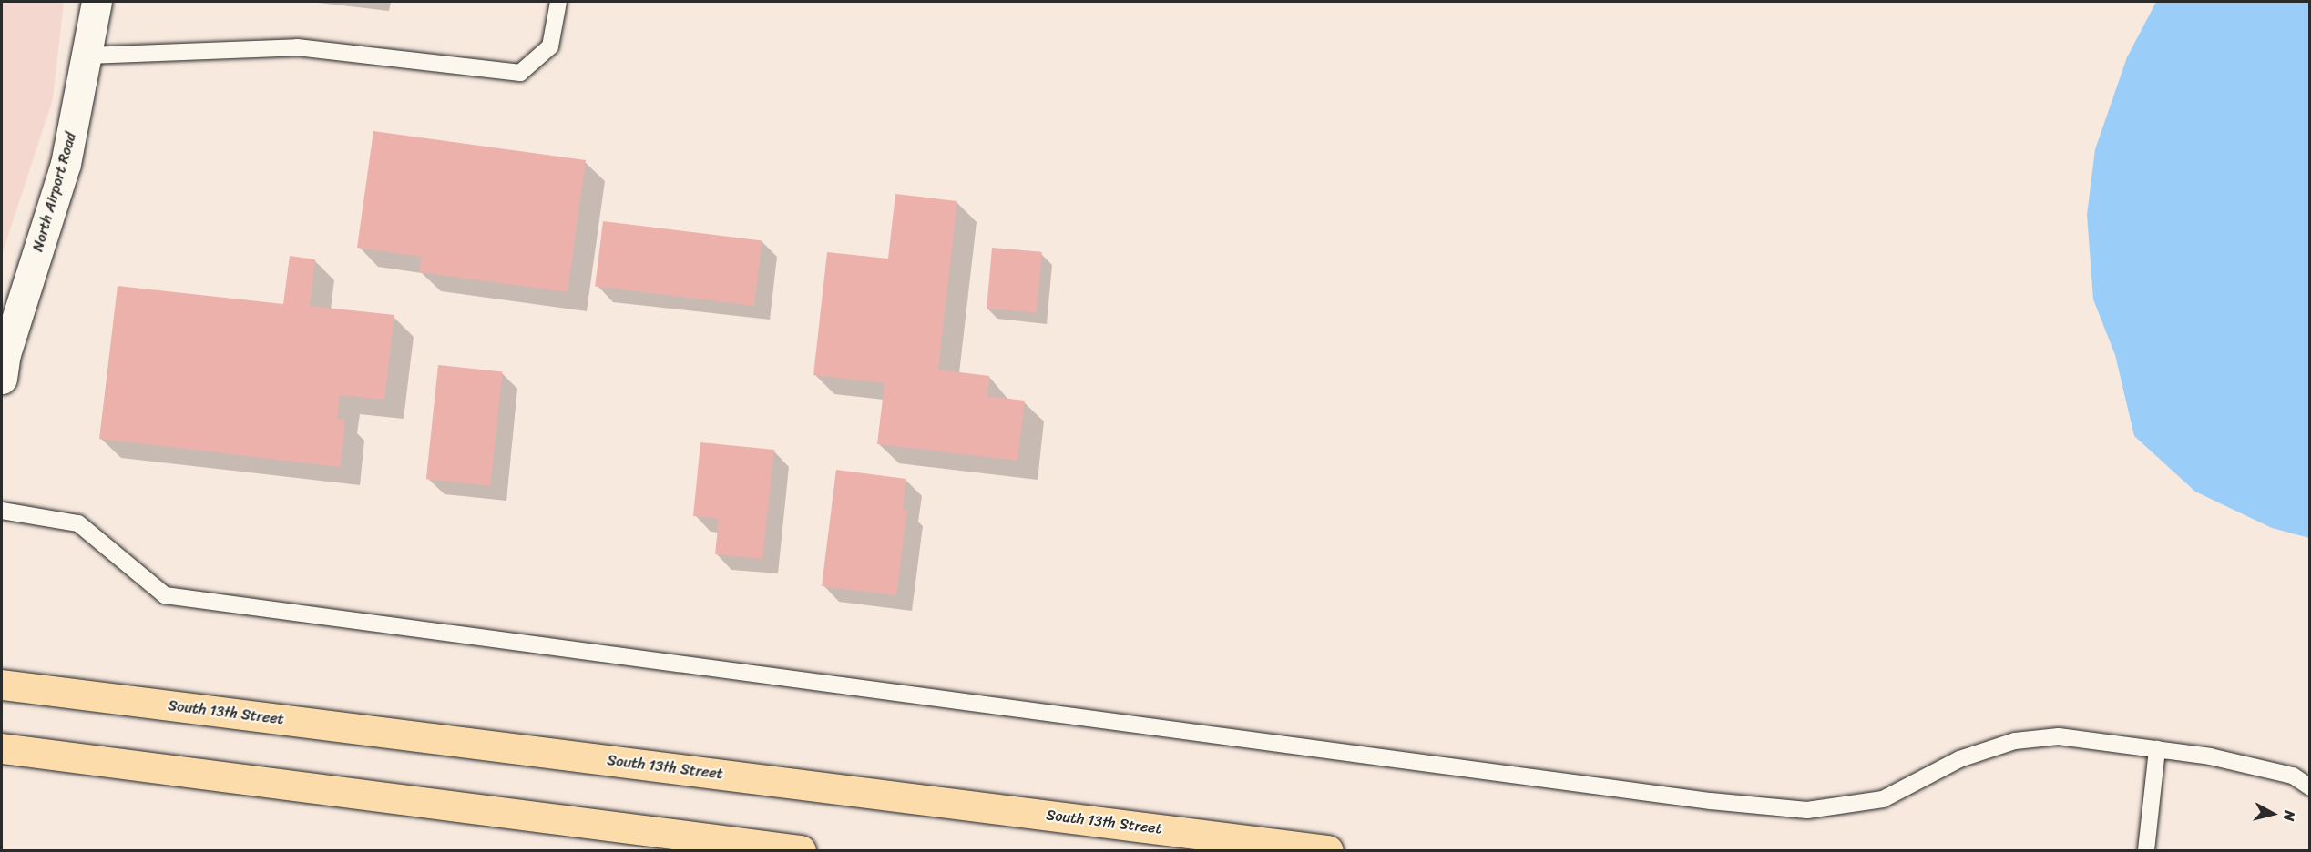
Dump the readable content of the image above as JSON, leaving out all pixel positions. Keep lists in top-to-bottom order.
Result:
{
  "streets": {
    "highway": ["South 13th Street"],
    "street": ["North Airport Road"]
  },
  "north": "right"
}
